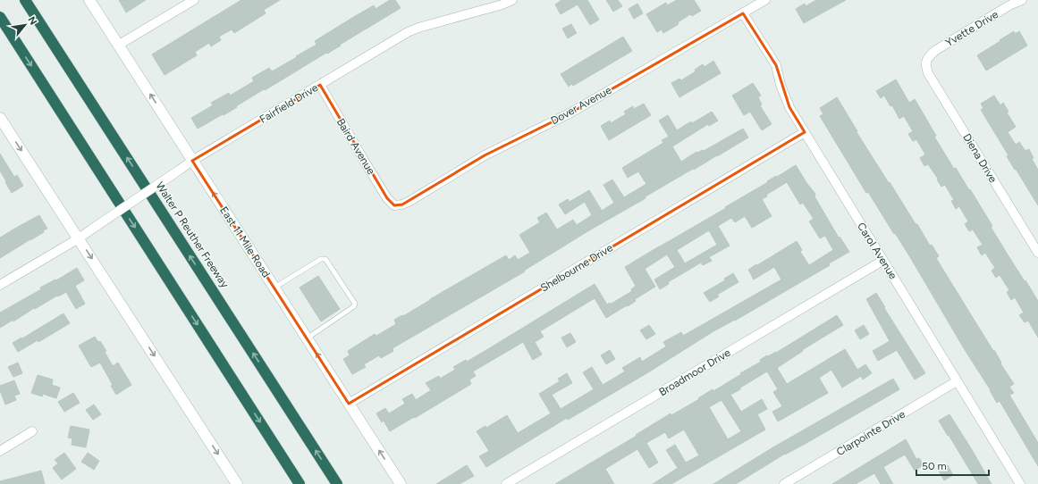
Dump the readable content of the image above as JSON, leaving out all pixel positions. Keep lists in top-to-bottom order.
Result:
{
  "streets": {
    "highway": ["Walter P Reuther Freeway"],
    "main road": ["East 11 Mile Road"],
    "street": [
      "Yvette Drive",
      "Fairfield Drive",
      "Dover Avenue",
      "Baird Avenue",
      "Diena Drive",
      "Carol Avenue",
      "Shelbourne Drive",
      "Broadmoor Drive",
      "Clarpointe Drive"
    ]
  },
  "crossings": [
    ["Yvette Drive", "Diena Drive"],
    ["Fairfield Drive", "Baird Avenue"],
    ["Fairfield Drive", "East 11 Mile Road"],
    ["Dover Avenue", "Baird Avenue"],
    ["Dover Avenue", "Carol Avenue"],
    ["East 11 Mile Road", "Shelbourne Drive"],
    ["Carol Avenue", "Shelbourne Drive"],
    ["Carol Avenue", "Broadmoor Drive"],
    ["Carol Avenue", "Clarpointe Drive"]
  ],
  "one_way": ["East 11 Mile Road"],
  "scale_bar": "50 m",
  "north": "top right"
}
